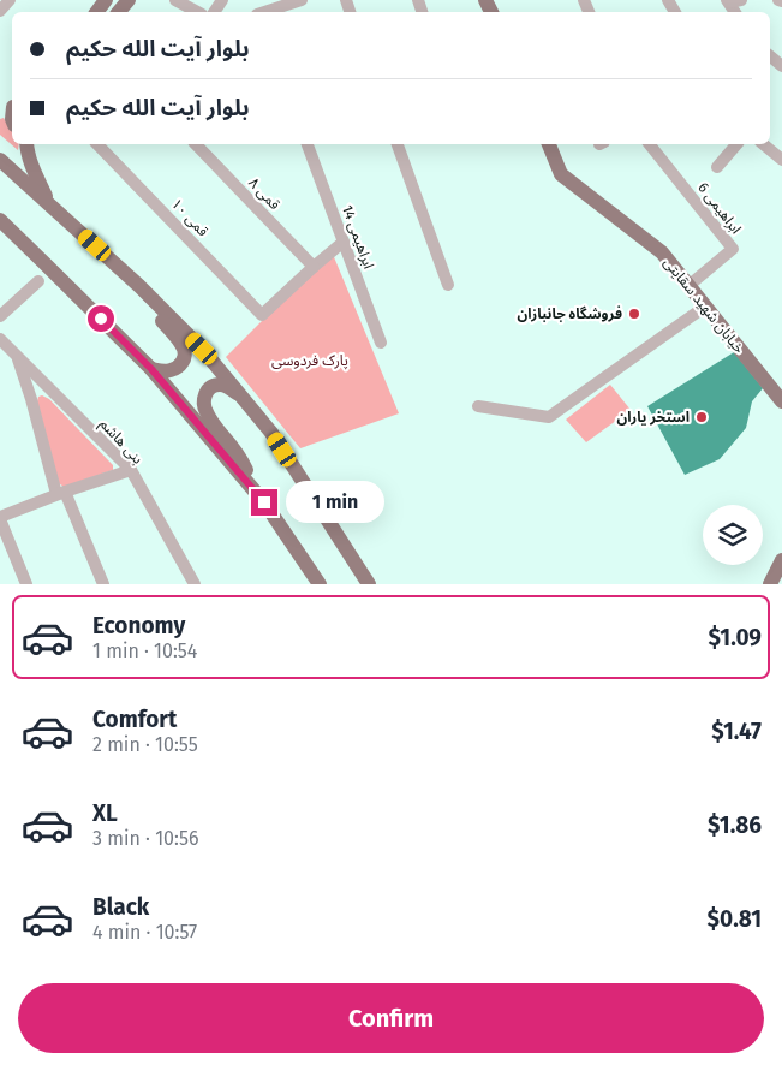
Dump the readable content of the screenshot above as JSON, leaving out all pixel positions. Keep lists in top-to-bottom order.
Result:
{
  "streets": {
    "main road": ["خیابان شهید سقایتی"],
    "street": [
      "قمی ۸",
      "ابراهیمی 6",
      "قمی ۱۰",
      "ابراهیمی 14",
      "بنی هاشم"
    ]
  },
  "crossings": [
    ["قمی ۸", "قمی ۱۰"],
    ["ابراهیمی 6", "خیابان شهید سقایتی"]
  ],
  "parks": ["پارک فردوسی"],
  "places": ["فروشگاه جانبازان", "استخر یاران"],
  "page": {
    "banner": ["بلوار آیت الله حکیم", "بلوار آیت الله حکیم"],
    "bubble": "1 min",
    "list": [
      {
        "name": "Economy",
        "note": "1 min · 10:54",
        "value": "$1.09"
      },
      {
        "name": "Comfort",
        "note": "2 min · 10:55",
        "value": "$1.47"
      },
      {
        "name": "XL",
        "note": "3 min · 10:56",
        "value": "$1.86"
      },
      {
        "name": "Black",
        "note": "4 min · 10:57",
        "value": "$0.81"
      }
    ],
    "buttons": "Confirm"
  }
}
